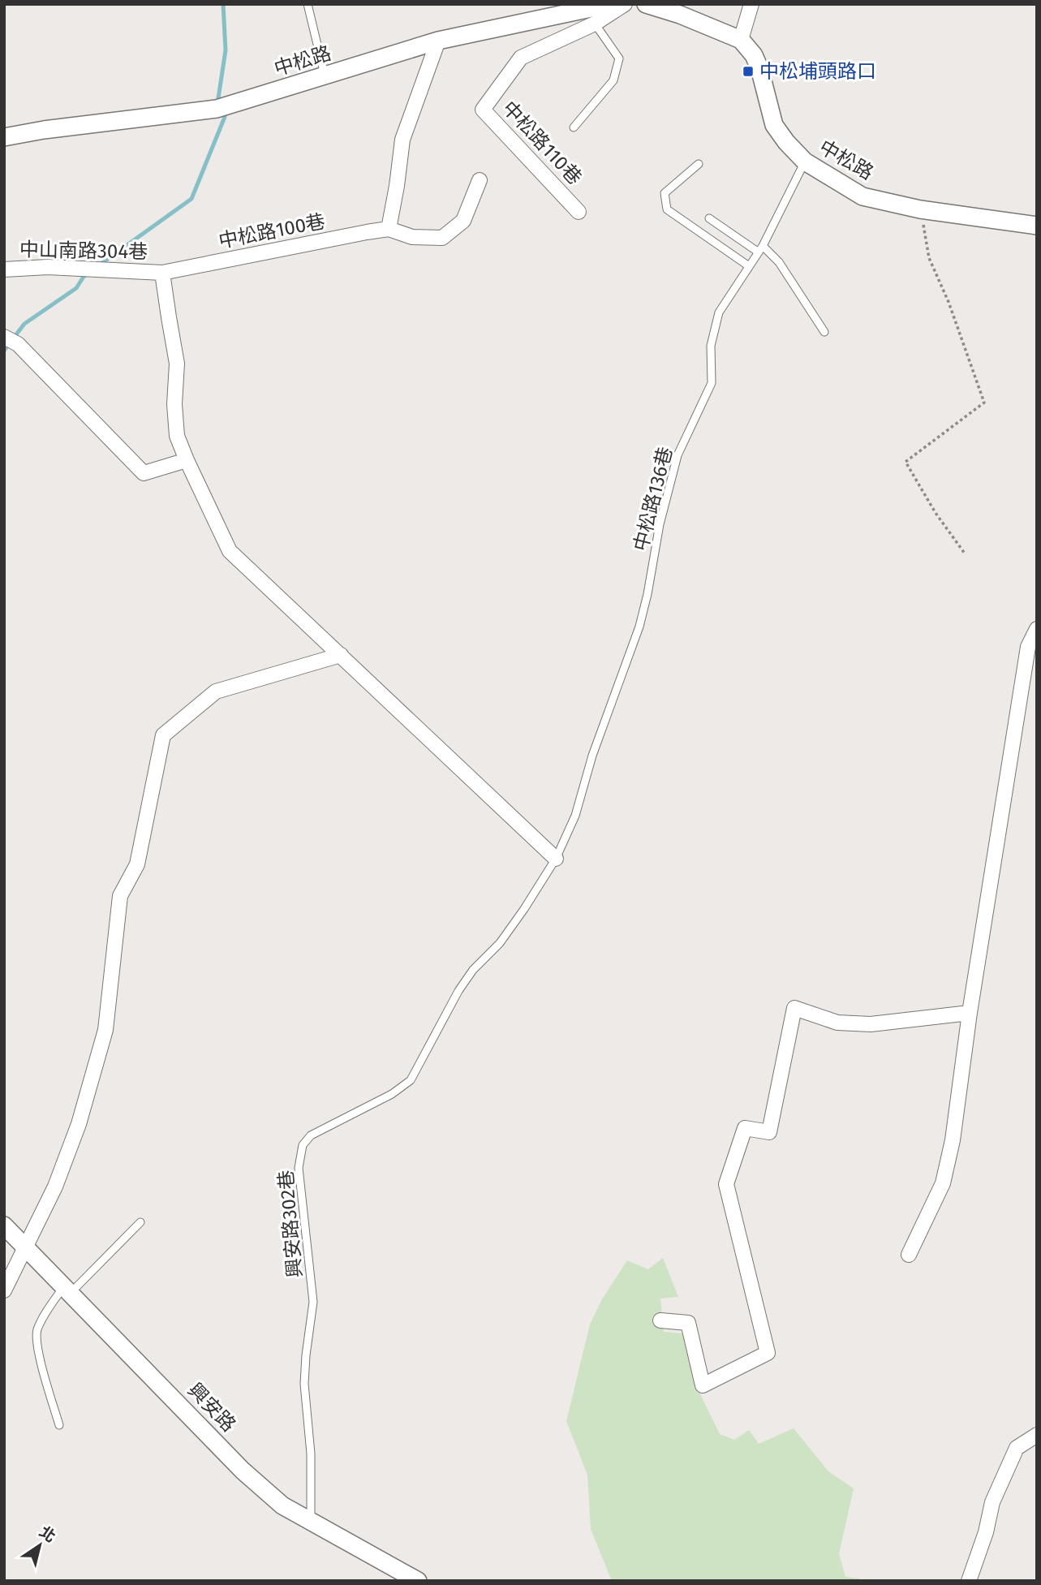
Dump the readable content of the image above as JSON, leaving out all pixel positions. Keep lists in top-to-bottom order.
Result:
{
  "streets": {
    "street": [
      "中松路",
      "中松路110巷",
      "中松路100巷",
      "中山南路304巷",
      "興安路"
    ],
    "lane": ["中松路136巷", "興安路302巷"]
  },
  "crossings": [
    ["中松路", "中松路136巷"],
    ["中松路100巷", "中山南路304巷"],
    ["中松路136巷", "興安路302巷"],
    ["興安路302巷", "興安路"]
  ],
  "places": {
    "transit": ["中松埔頭路口"]
  },
  "north": "top right"
}
